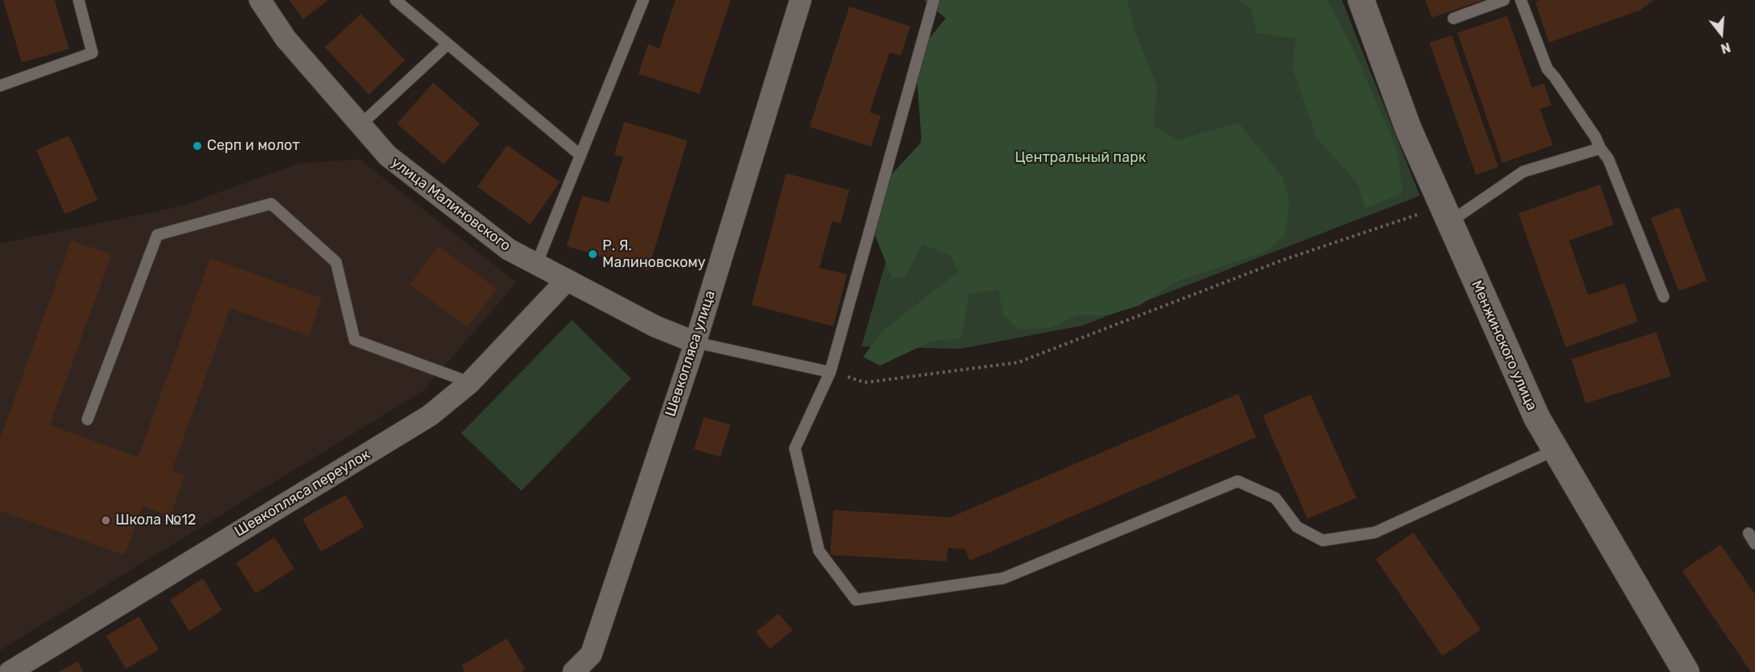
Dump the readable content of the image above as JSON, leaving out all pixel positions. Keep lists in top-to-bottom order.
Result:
{
  "streets": {
    "street": [
      "улица Малиновского",
      "Менжинского улица",
      "Шевкопляса улица",
      "Шевкопляса переулок"
    ]
  },
  "crossings": [
    ["улица Малиновского", "Шевкопляса улица"],
    ["улица Малиновского", "Шевкопляса переулок"]
  ],
  "parks": ["Центральный парк"],
  "places": ["Серп и молот", "Р. Я. Малиновскому", "Школа №12"],
  "north": "bottom"
}
